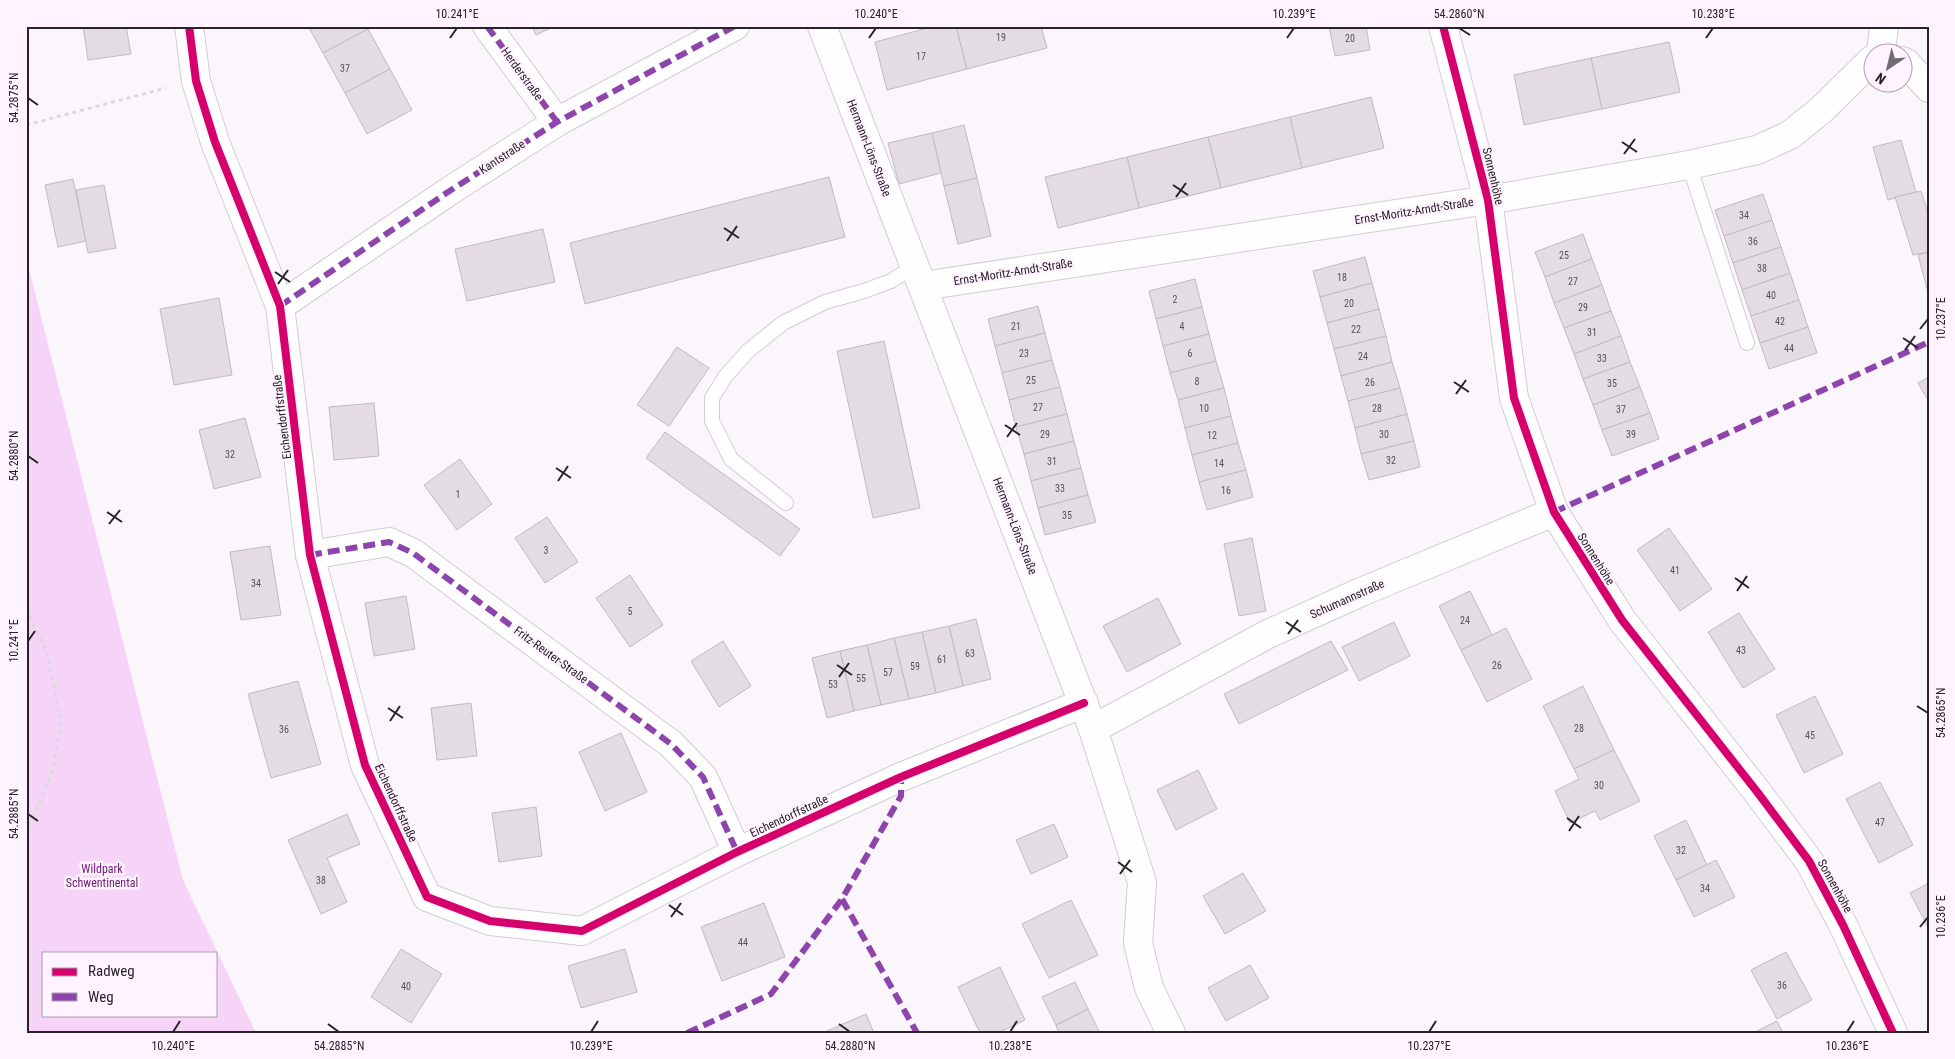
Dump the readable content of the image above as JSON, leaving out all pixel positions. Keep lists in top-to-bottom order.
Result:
{
  "streets": {
    "street": [
      "Herderstraße",
      "Hermann-Löns-Straße",
      "Kantstraße",
      "Sonnenhöhe",
      "Ernst-Moritz-Arndt-Straße",
      "Eichendorffstraße",
      "Schumannstraße",
      "Fritz-Reuter-Straße"
    ]
  },
  "crossings": [
    ["Herderstraße", "Kantstraße"],
    ["Hermann-Löns-Straße", "Ernst-Moritz-Arndt-Straße"],
    ["Hermann-Löns-Straße", "Eichendorffstraße"],
    ["Hermann-Löns-Straße", "Schumannstraße"],
    ["Kantstraße", "Eichendorffstraße"],
    ["Sonnenhöhe", "Ernst-Moritz-Arndt-Straße"],
    ["Sonnenhöhe", "Schumannstraße"],
    ["Eichendorffstraße", "Fritz-Reuter-Straße"]
  ],
  "parks": ["Wildpark Schwentinental"],
  "house_numbers": [
    "19",
    "20",
    "17",
    "37",
    "34",
    "36",
    "25",
    "38",
    "18",
    "27",
    "40",
    "2",
    "20",
    "29",
    "42",
    "21",
    "4",
    "22",
    "31",
    "44",
    "23",
    "6",
    "24",
    "33",
    "25",
    "8",
    "26",
    "35",
    "27",
    "10",
    "28",
    "37",
    "29",
    "30",
    "39",
    "12",
    "32",
    "32",
    "31",
    "14",
    "33",
    "16",
    "1",
    "35",
    "3",
    "41",
    "34",
    "5",
    "24",
    "43",
    "63",
    "61",
    "26",
    "59",
    "57",
    "55",
    "53",
    "28",
    "36",
    "45",
    "30",
    "47",
    "32",
    "38",
    "34",
    "44",
    "36",
    "40"
  ],
  "legend": ["Radweg", "Weg"],
  "north": "bottom left",
  "coordinates": [
    "10.241°E",
    "10.240°E",
    "10.239°E",
    "54.2860°N",
    "10.238°E",
    "54.2875°N",
    "10.237°E",
    "54.2880°N",
    "54.2865°N",
    "54.2885°N",
    "10.236°E"
  ]
}
